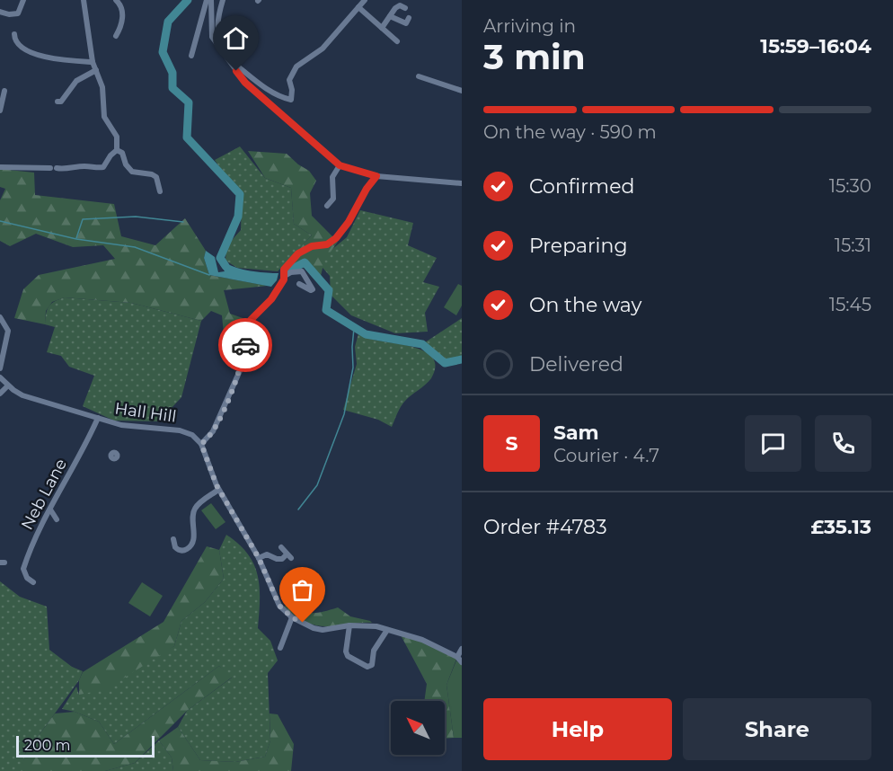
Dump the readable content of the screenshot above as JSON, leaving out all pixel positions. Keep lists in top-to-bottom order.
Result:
{
  "streets": {
    "street": ["Hall Hill", "Neb Lane"]
  },
  "crossings": [
    ["Hall Hill", "Neb Lane"]
  ],
  "scale_bar": "200 m",
  "north": "top left",
  "page": {
    "heading": ["3 min", "Arriving in", "15:59–16:04"],
    "panel": [
      "Sam",
      "Courier · 4.7",
      "Order #4783",
      "£35.13"
    ],
    "bar": "On the way · 590 m",
    "list": [
      ["Confirmed", "15:30"],
      ["Preparing", "15:31"],
      ["On the way", "15:45"],
      "Delivered"
    ],
    "round": "S",
    "buttons": ["Help", "Share"],
    "scale": "200 m"
  }
}
